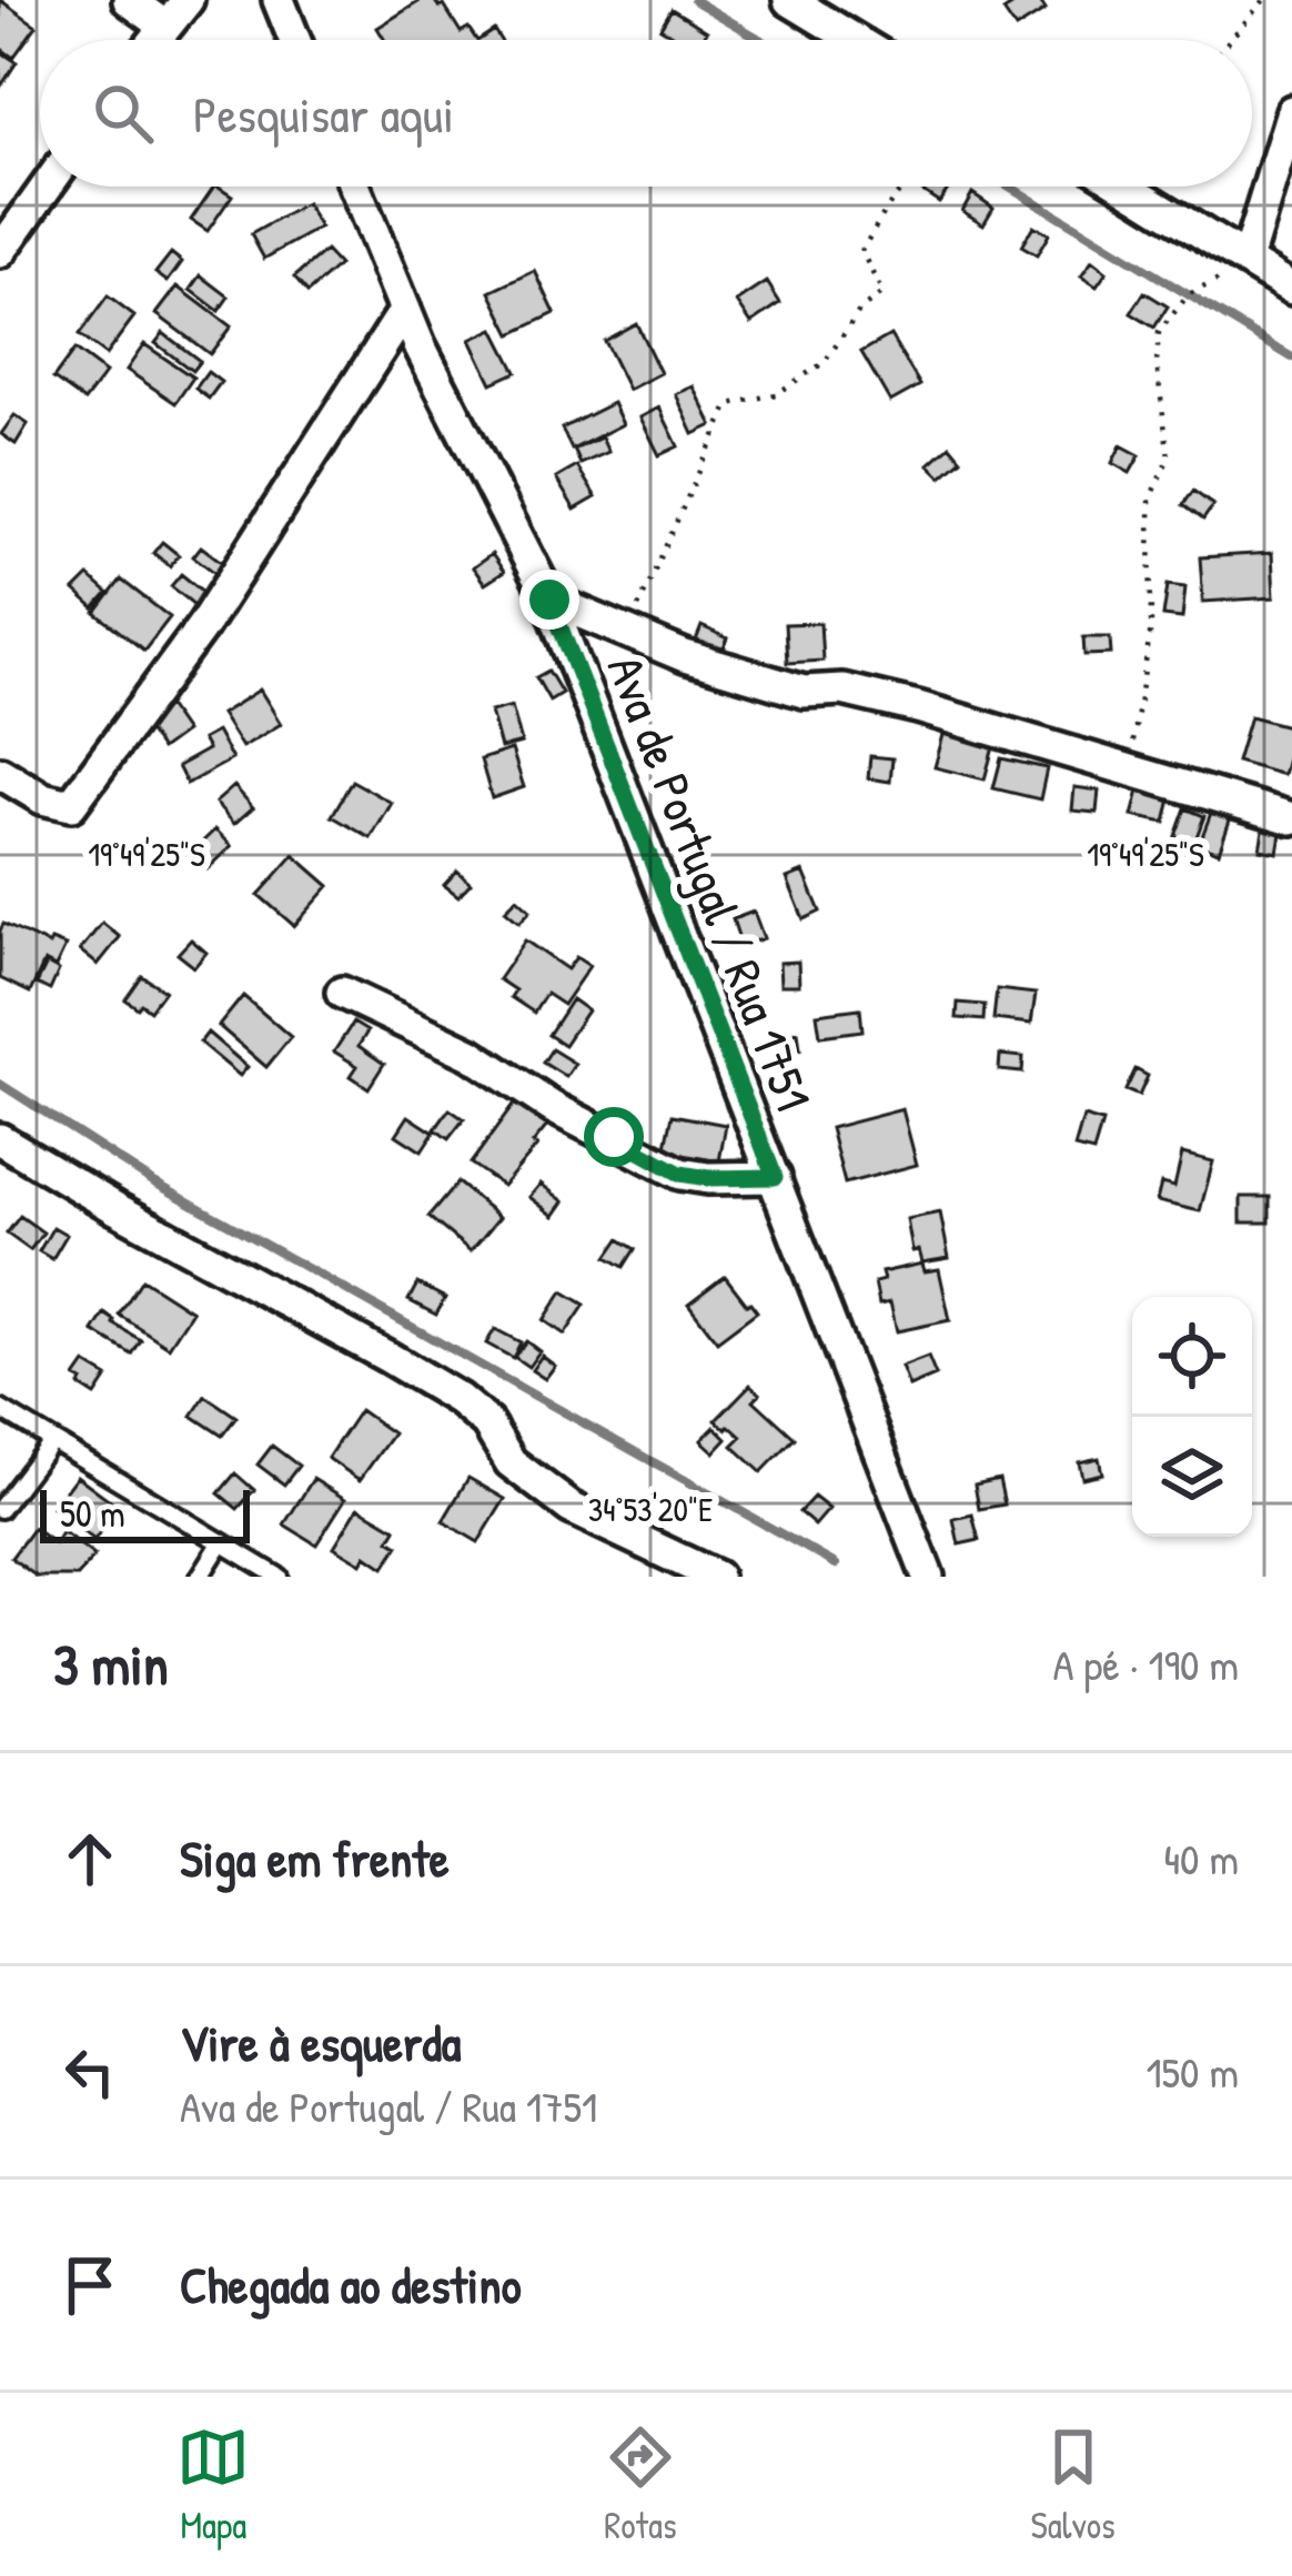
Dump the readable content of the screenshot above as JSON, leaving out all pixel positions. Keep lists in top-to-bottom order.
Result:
{
  "streets": {
    "street": ["Ava de Portugal / Rua 1751"]
  },
  "scale_bar": "50 m",
  "page": {
    "search": "Pesquisar aqui",
    "scale": "50 m",
    "heading": ["3 min", "A pé · 190 m"],
    "list": [
      ["Siga em frente", "40 m"],
      ["Vire à esquerda", "Ava de Portugal / Rua 1751", "150 m"],
      "Chegada ao destino"
    ],
    "nav": ["Mapa", "Rotas", "Salvos"]
  },
  "coordinates": ["19°49'25\"S", "34°53'20\"E"]
}
